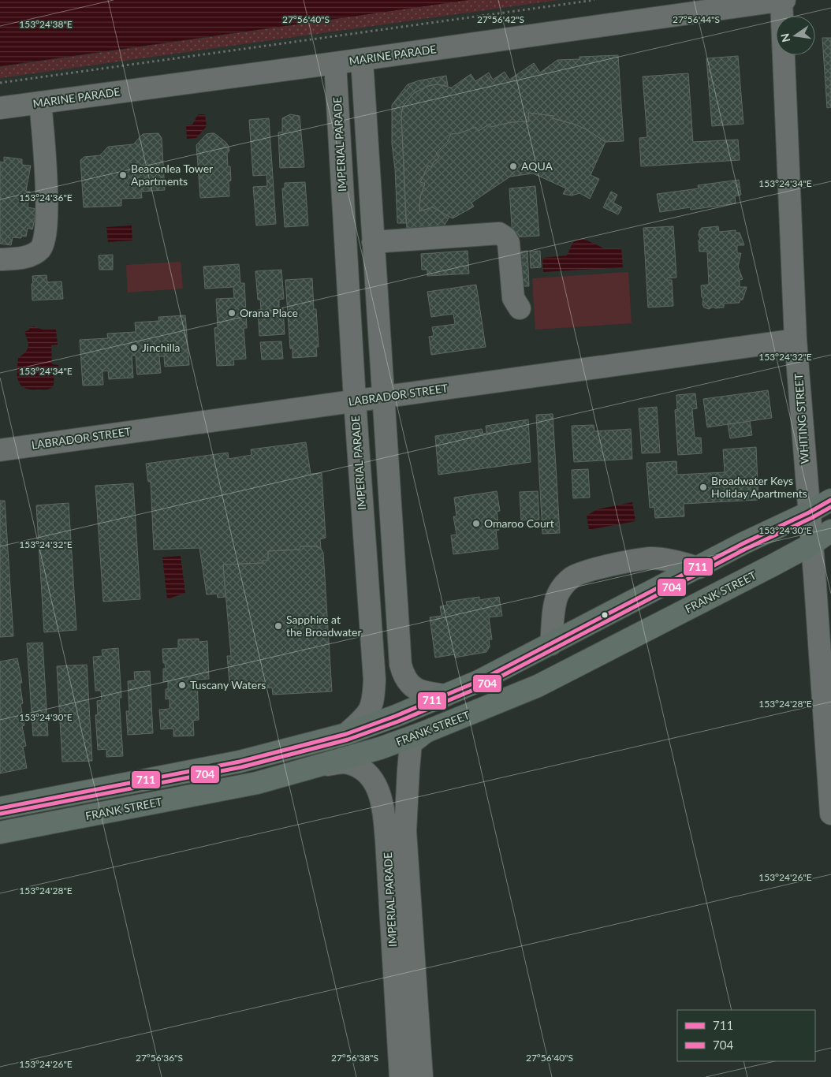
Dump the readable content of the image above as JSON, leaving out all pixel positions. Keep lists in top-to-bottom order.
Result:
{
  "streets": {
    "highway": ["FRANK STREET"],
    "street": [
      "MARINE PARADE",
      "IMPERIAL PARADE",
      "LABRADOR STREET",
      "WHITING STREET"
    ]
  },
  "crossings": [
    ["MARINE PARADE", "IMPERIAL PARADE"],
    ["MARINE PARADE", "WHITING STREET"],
    ["IMPERIAL PARADE", "LABRADOR STREET"],
    ["IMPERIAL PARADE", "FRANK STREET"],
    ["LABRADOR STREET", "WHITING STREET"],
    ["WHITING STREET", "FRANK STREET"]
  ],
  "places": [
    "AQUA",
    "Beaconlea Tower Apartments",
    "Orana Place",
    "Jinchilla",
    "Broadwater Keys Holiday Apartments",
    "Omaroo Court",
    "Sapphire at the Broadwater",
    "Tuscany Waters"
  ],
  "lines": ["transit line 711", "transit line 704"],
  "legend": ["711", "704"],
  "north": "left",
  "coordinates": [
    "27°56'40\"S",
    "27°56'42\"S",
    "27°56'44\"S",
    "153°24'38\"E",
    "153°24'34\"E",
    "153°24'36\"E",
    "153°24'32\"E",
    "153°24'30\"E",
    "153°24'28\"E",
    "153°24'26\"E",
    "27°56'36\"S",
    "27°56'38\"S"
  ]
}
